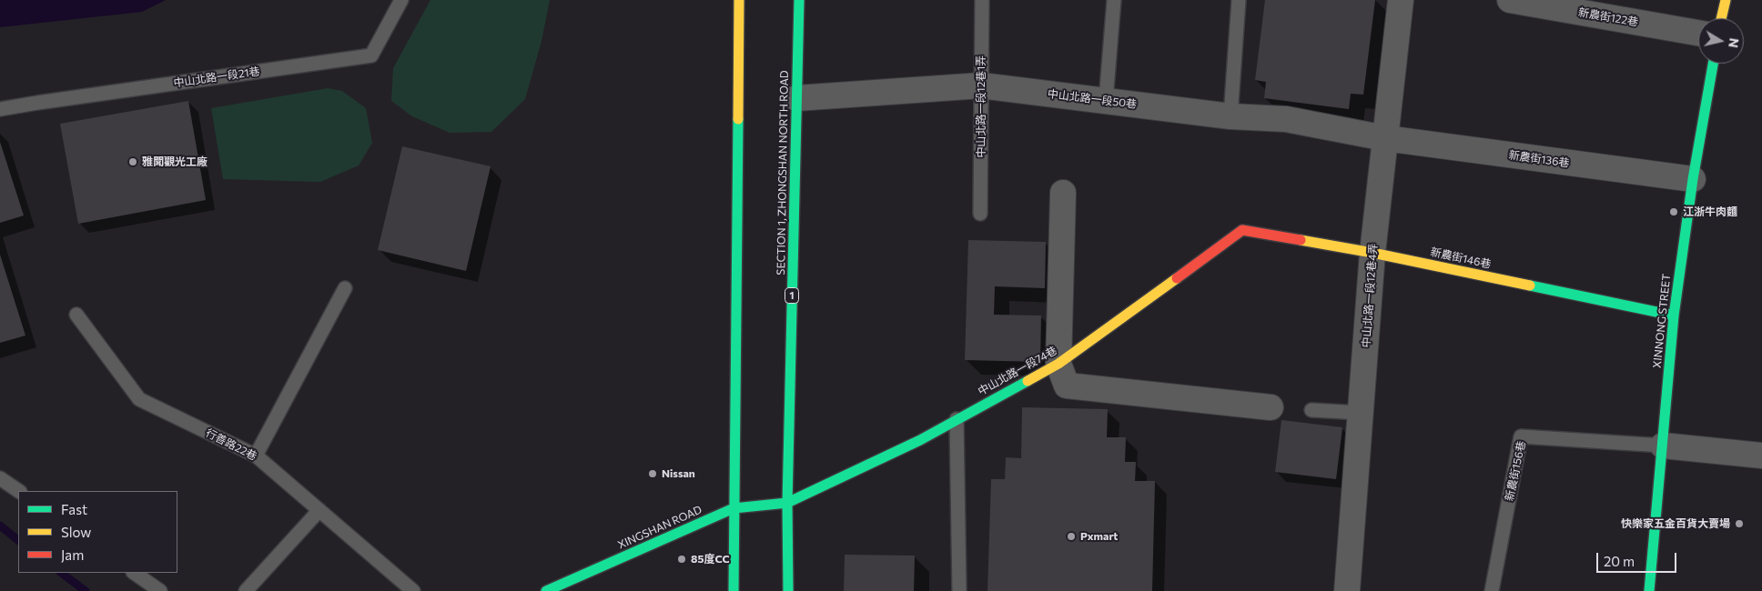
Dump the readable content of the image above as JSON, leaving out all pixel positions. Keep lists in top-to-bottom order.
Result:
{
  "streets": {
    "street": [
      "新農街122巷",
      "中山北路一段50巷",
      "新農街136巷",
      "SECTION 1, ZHONGSHAN NORTH ROAD",
      "新農街146巷",
      "1",
      "中山北路一段12巷4弄",
      "XINNONG STREET",
      "中山北路一段74巷",
      "XINGSHAN ROAD"
    ],
    "lane": [
      "中山北路一段21巷",
      "中山北路一段12巷1弄",
      "行善路22巷",
      "新農街156巷"
    ]
  },
  "crossings": [
    ["中山北路一段50巷", "中山北路一段12巷1弄"],
    ["中山北路一段50巷", "新農街136巷"],
    ["中山北路一段50巷", "SECTION 1, ZHONGSHAN NORTH ROAD"],
    ["中山北路一段50巷", "中山北路一段12巷4弄"],
    ["新農街136巷", "中山北路一段12巷4弄"],
    ["新農街136巷", "XINNONG STREET"],
    ["SECTION 1, ZHONGSHAN NORTH ROAD", "中山北路一段74巷"],
    ["SECTION 1, ZHONGSHAN NORTH ROAD", "XINGSHAN ROAD"],
    ["新農街146巷", "中山北路一段12巷4弄"],
    ["新農街146巷", "XINNONG STREET"],
    ["新農街146巷", "中山北路一段74巷"],
    ["XINNONG STREET", "新農街156巷"],
    ["中山北路一段74巷", "XINGSHAN ROAD"]
  ],
  "places": [
    "雅聞觀光工廠",
    "江浙牛肉麵",
    "Nissan",
    "快樂家五金百貨大賣場",
    "Pxmart",
    "85度CC"
  ],
  "legend": ["Fast", "Slow", "Jam"],
  "scale_bar": "20 m",
  "north": "right"
}
